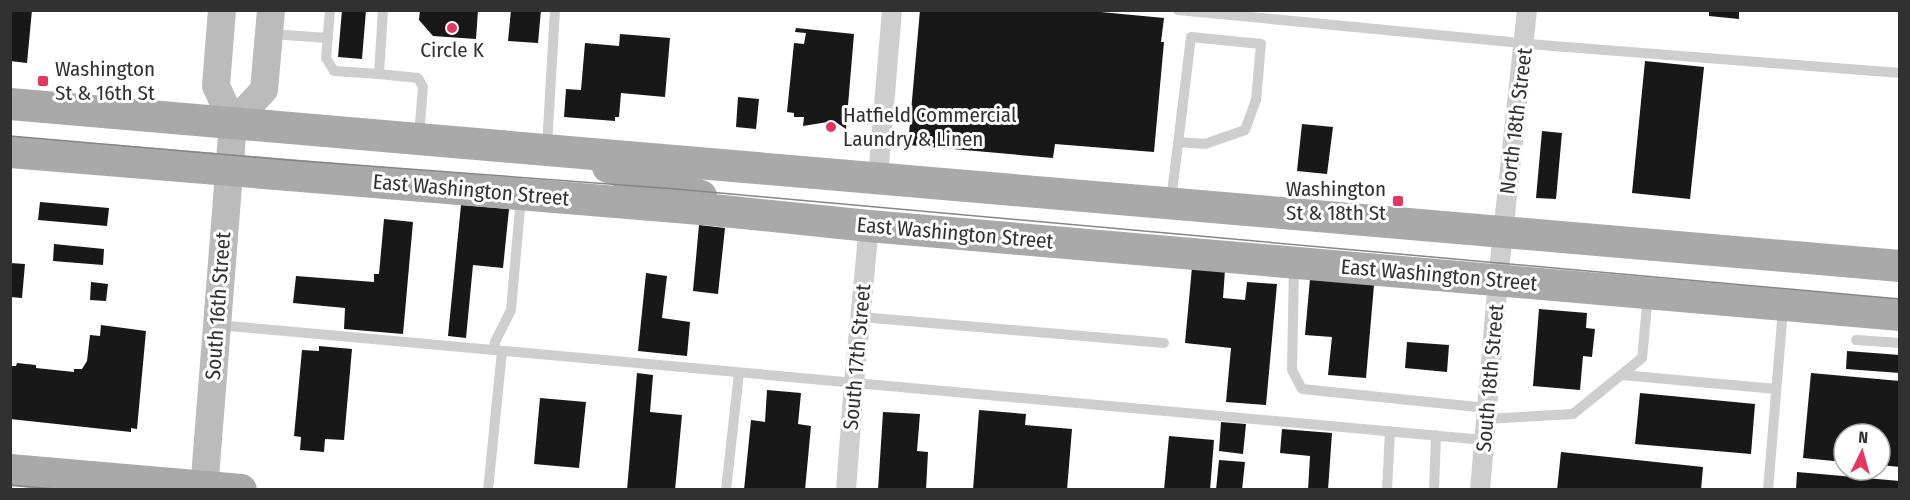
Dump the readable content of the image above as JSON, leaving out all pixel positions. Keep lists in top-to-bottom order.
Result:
{
  "streets": {
    "main road": ["East Washington Street", "South 16th Street"],
    "street": ["North 18th Street", "South 17th Street", "South 18th Street"]
  },
  "crossings": [
    ["North 18th Street", "South 18th Street"],
    ["East Washington Street", "South 16th Street"],
    ["East Washington Street", "South 17th Street"],
    ["East Washington Street", "South 18th Street"]
  ],
  "places": {
    "other": ["Circle K", "Hatfield Commercial Laundry & Linen"],
    "transit": ["Washington St & 16th St", "Washington St & 18th St"]
  },
  "north": "top"
}
